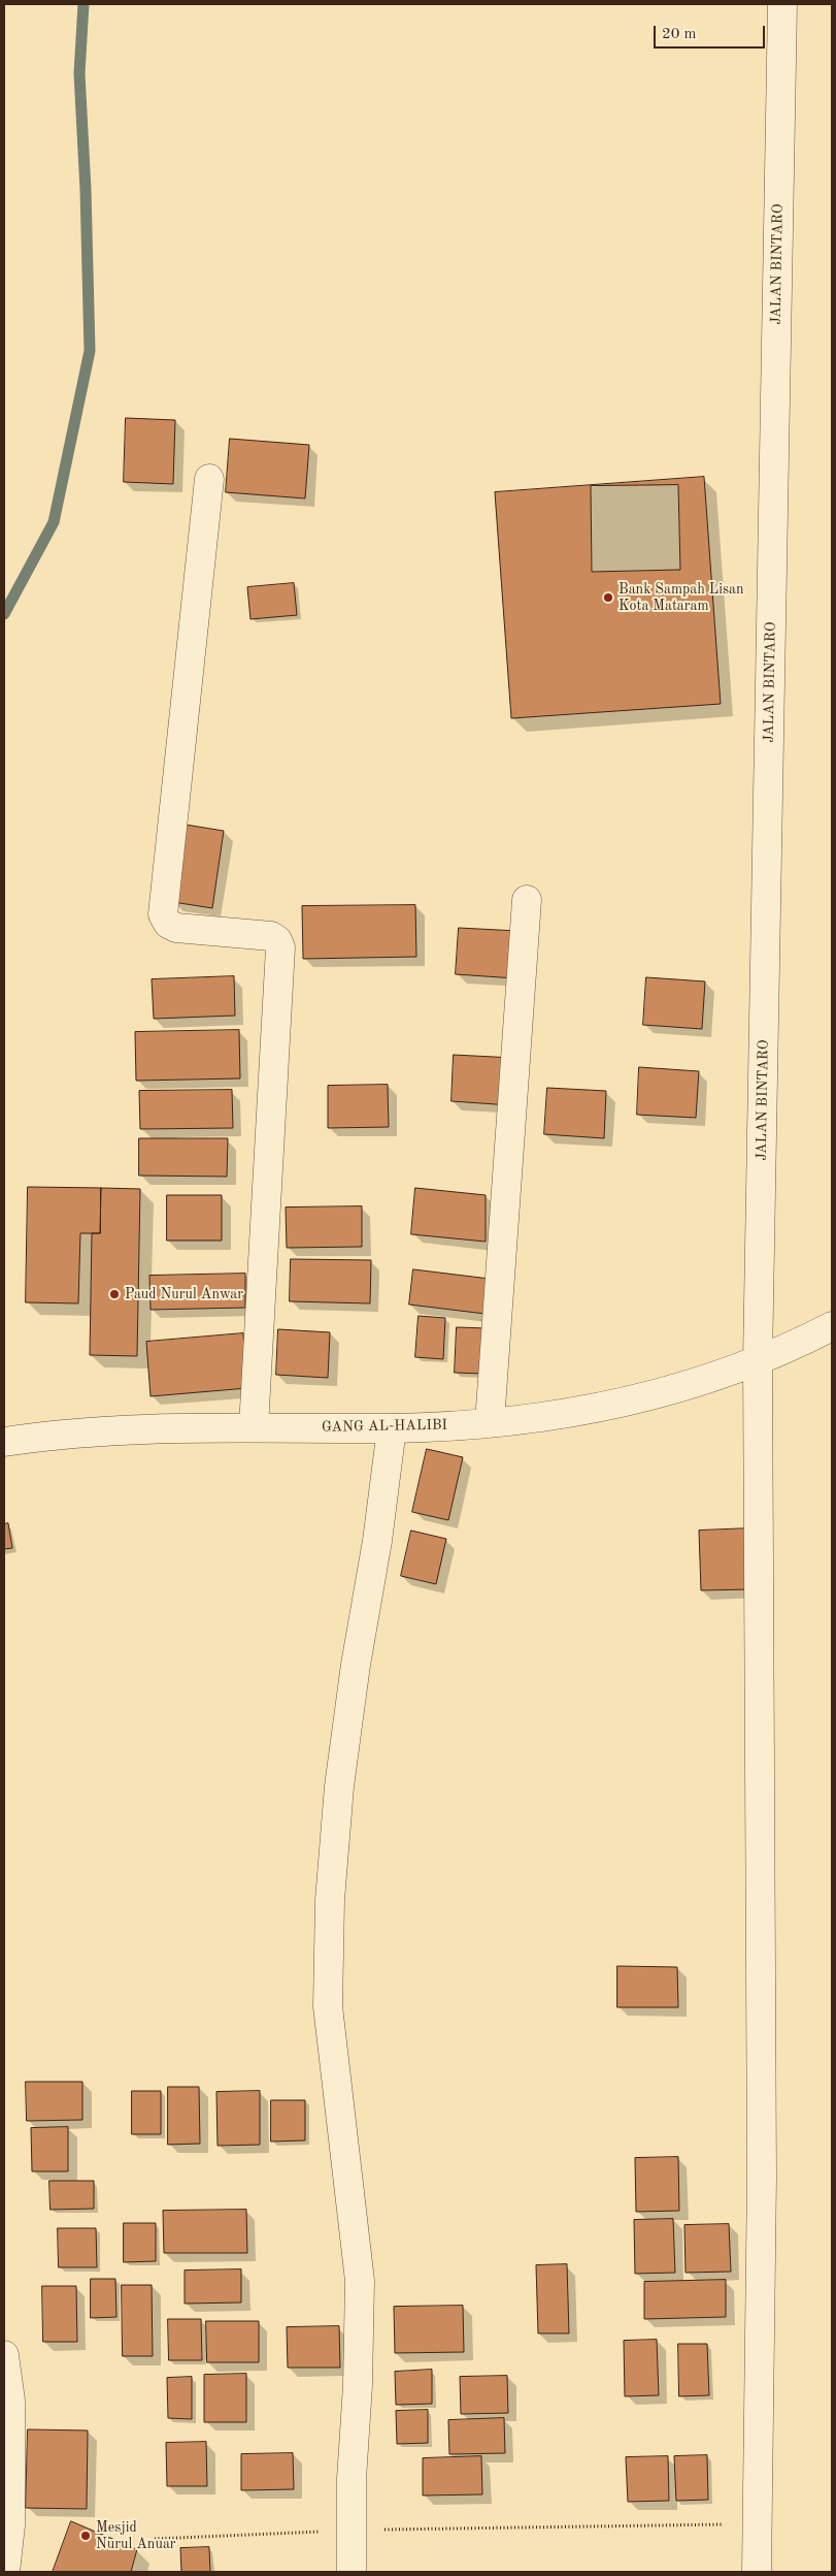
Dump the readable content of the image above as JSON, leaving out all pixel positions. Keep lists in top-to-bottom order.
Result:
{
  "streets": {
    "street": ["JALAN BINTARO", "GANG AL-HALIBI"]
  },
  "crossings": [
    ["JALAN BINTARO", "GANG AL-HALIBI"]
  ],
  "places": ["Bank Sampah Lisan Kota Mataram", "Paud Nurul Anwar", "Mesjid Nurul Anuar"],
  "scale_bar": "20 m"
}
